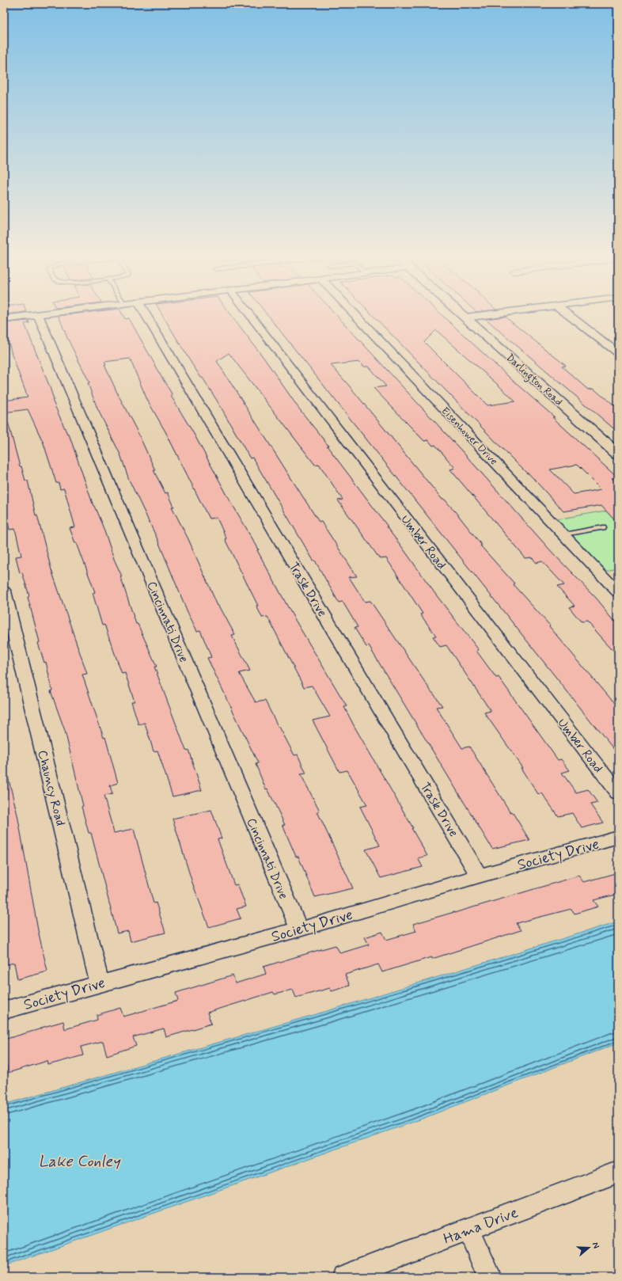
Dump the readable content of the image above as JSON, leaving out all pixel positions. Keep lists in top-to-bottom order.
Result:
{
  "streets": {
    "street": [
      "Darlington Road",
      "Eisenhower Drive",
      "Umber Road",
      "Trask Drive",
      "Cincinnati Drive",
      "Chauncy Road",
      "Society Drive",
      "Hama Drive"
    ]
  },
  "crossings": [
    ["Trask Drive", "Society Drive"],
    ["Cincinnati Drive", "Society Drive"],
    ["Chauncy Road", "Society Drive"]
  ],
  "water": ["Lake Conley"],
  "north": "right"
}
